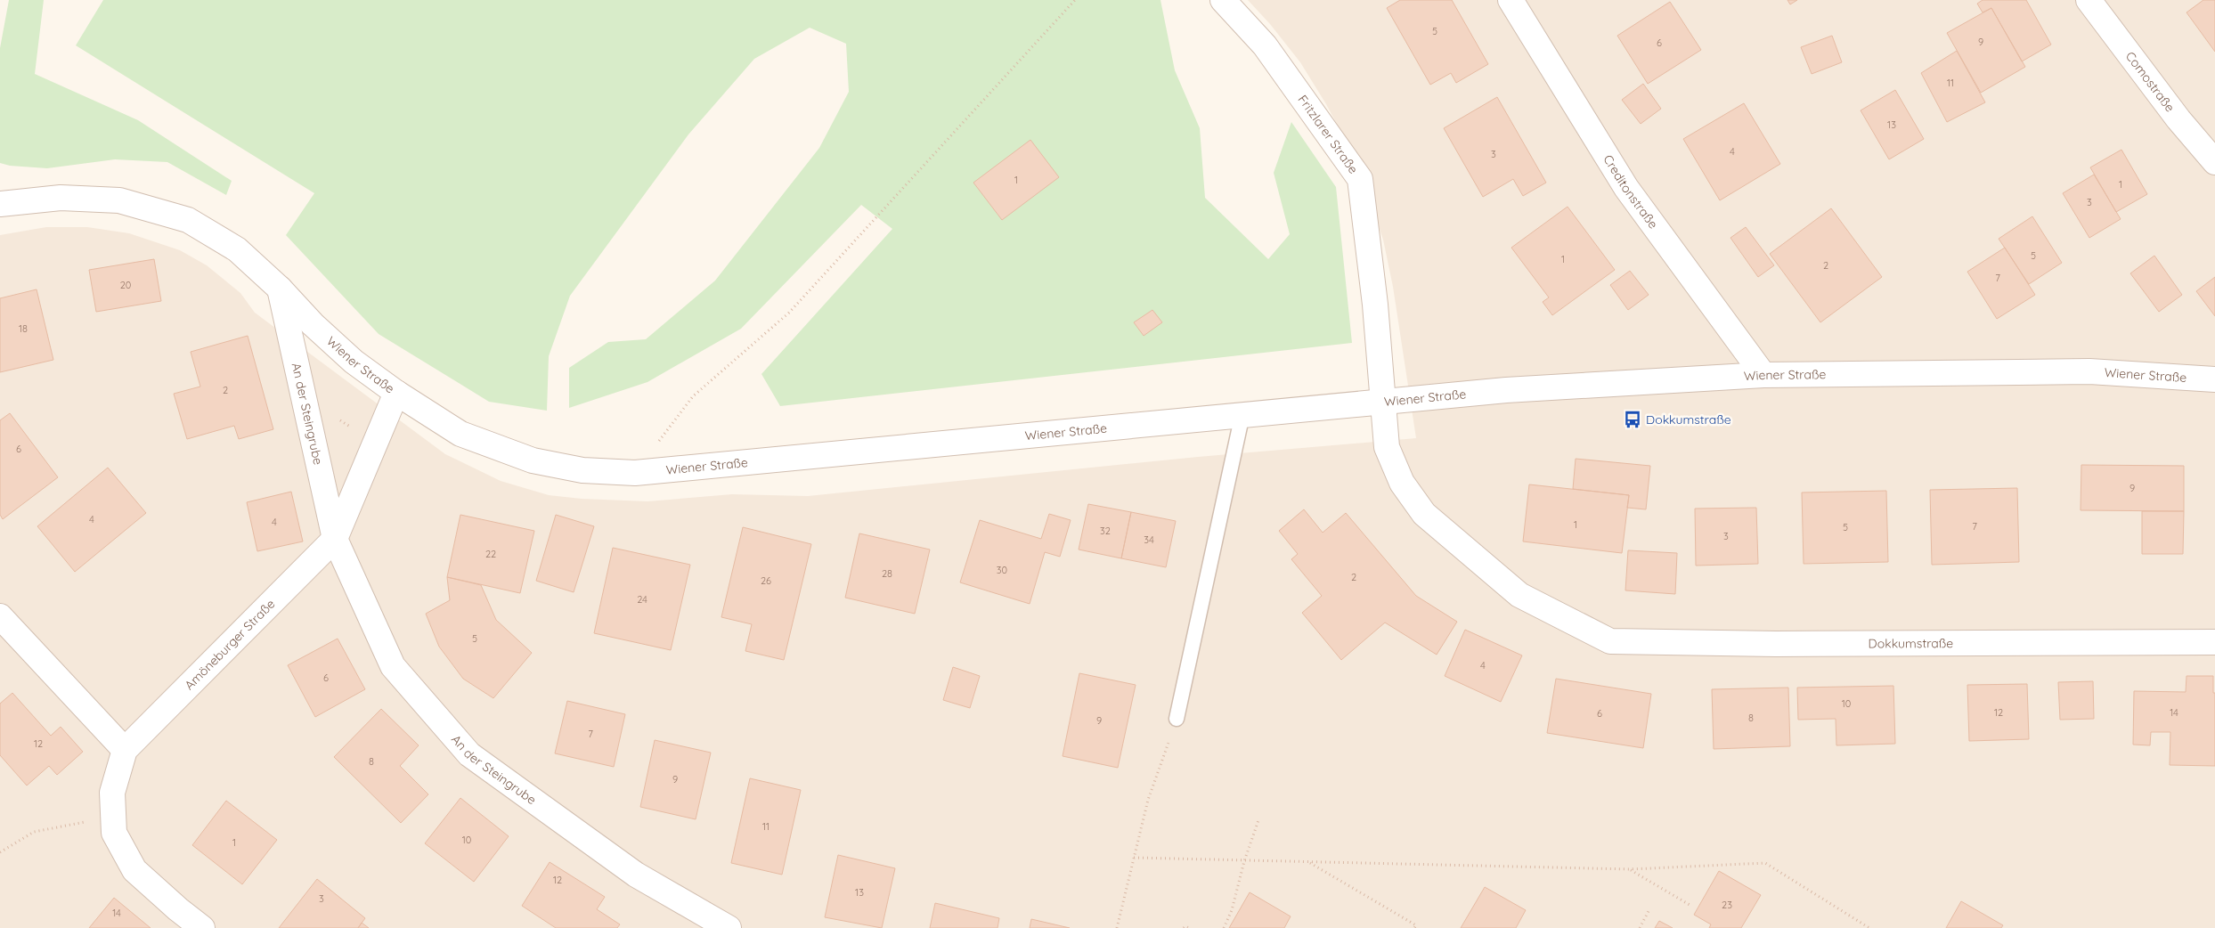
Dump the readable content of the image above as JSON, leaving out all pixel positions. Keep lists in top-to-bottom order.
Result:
{
  "streets": {
    "street": [
      "Comostraße",
      "Fritzlarer Straße",
      "Creditonstraße",
      "Wiener Straße",
      "An der Steingrube",
      "Dokkumstraße",
      "Amöneburger Straße"
    ]
  },
  "crossings": [
    ["Fritzlarer Straße", "Wiener Straße"],
    ["Fritzlarer Straße", "Dokkumstraße"],
    ["Creditonstraße", "Wiener Straße"],
    ["Wiener Straße", "An der Steingrube"],
    ["Wiener Straße", "Dokkumstraße"],
    ["An der Steingrube", "Amöneburger Straße"]
  ],
  "places": {
    "bus stop": ["Dokkumstraße"]
  },
  "house_numbers": [
    "5",
    "9",
    "6",
    "11",
    "13",
    "4",
    "3",
    "1",
    "1",
    "3",
    "5",
    "1",
    "2",
    "7",
    "20",
    "18",
    "2",
    "6",
    "9",
    "4",
    "4",
    "1",
    "7",
    "5",
    "32",
    "3",
    "34",
    "22",
    "30",
    "28",
    "2",
    "26",
    "24",
    "5",
    "4",
    "6",
    "10",
    "12",
    "14",
    "6",
    "8",
    "9",
    "7",
    "12",
    "8",
    "9",
    "11",
    "10",
    "1",
    "12",
    "13",
    "3",
    "23",
    "14"
  ]
}
